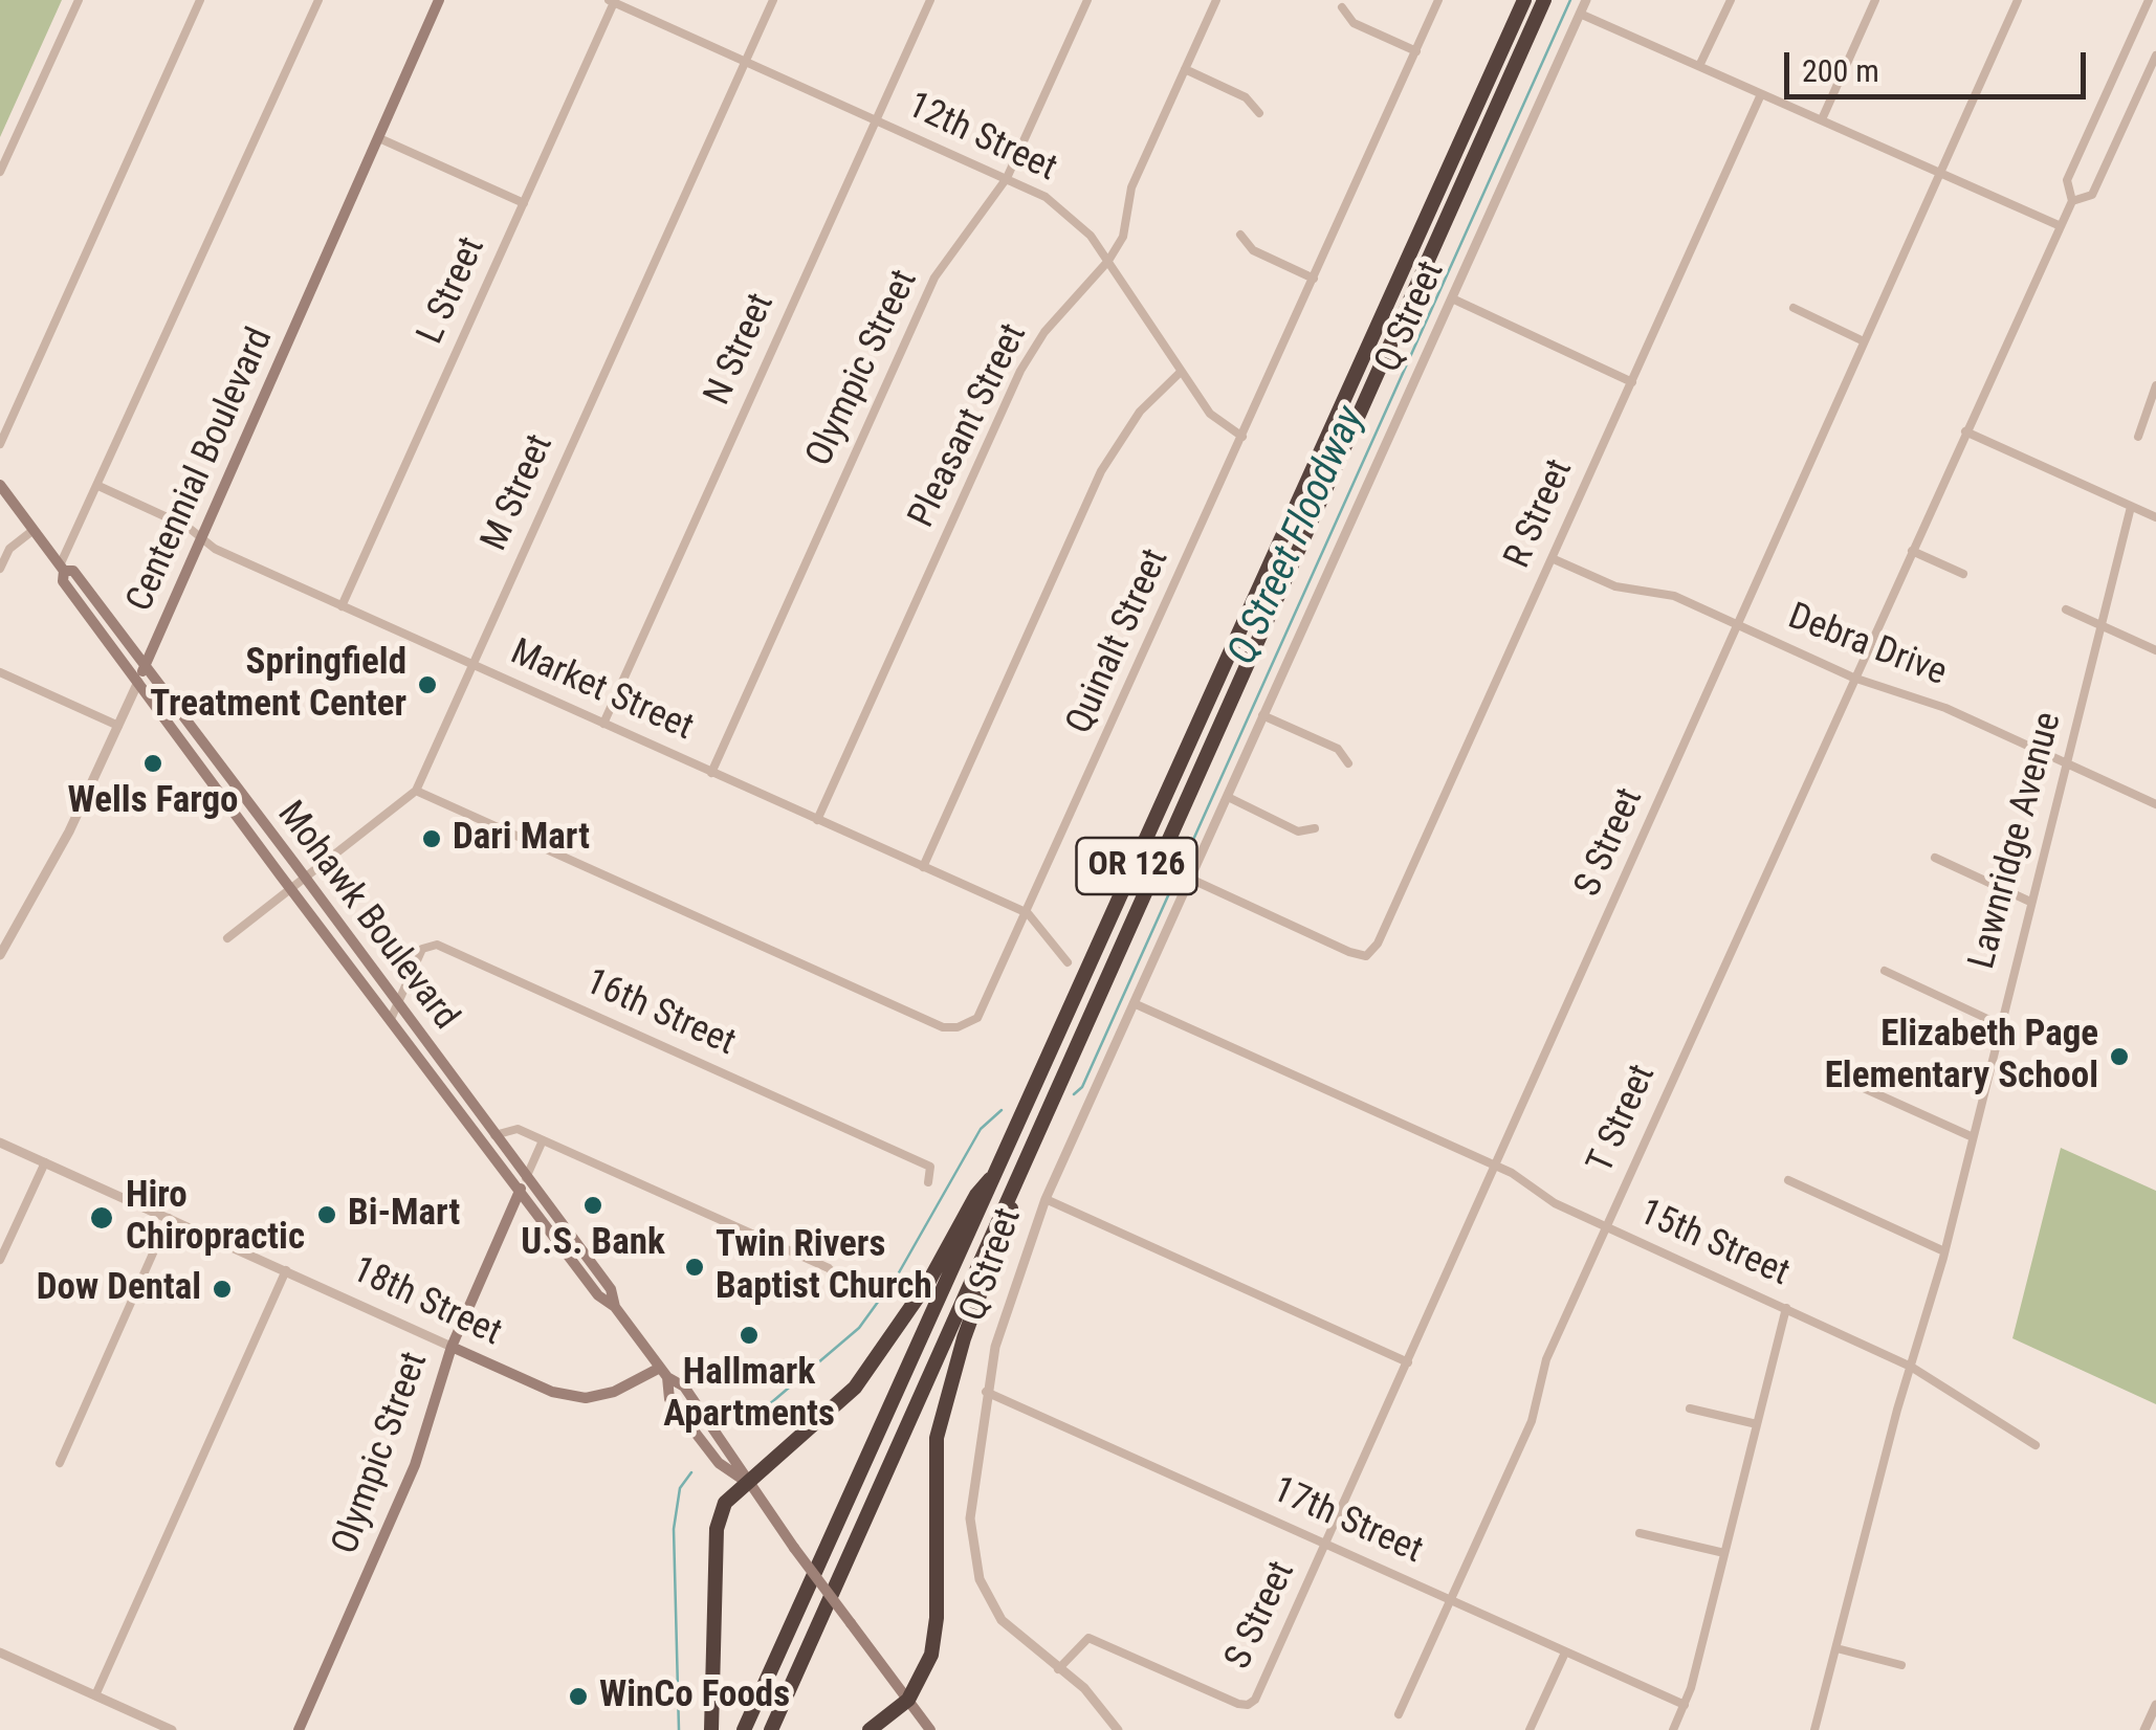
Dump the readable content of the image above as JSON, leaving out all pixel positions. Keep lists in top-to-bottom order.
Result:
{
  "streets": {
    "highway": ["OR 126"],
    "main road": [
      "Olympic Street",
      "Centennial Boulevard",
      "Mohawk Boulevard",
      "18th Street"
    ],
    "street": [
      "12th Street",
      "L Street",
      "Q Street",
      "N Street",
      "Pleasant Street",
      "M Street",
      "R Street",
      "Quinalt Street",
      "Debra Drive",
      "Market Street",
      "Lawnridge Avenue",
      "S Street",
      "16th Street",
      "T Street",
      "15th Street",
      "17th Street"
    ]
  },
  "crossings": [
    ["12th Street", "L Street"],
    ["12th Street", "N Street"],
    ["12th Street", "Olympic Street"],
    ["12th Street", "Pleasant Street"],
    ["12th Street", "M Street"],
    ["12th Street", "Quinalt Street"],
    ["L Street", "Market Street"],
    ["Q Street", "R Street"],
    ["Q Street", "S Street"],
    ["Q Street", "15th Street"],
    ["Q Street", "17th Street"],
    ["N Street", "Market Street"],
    ["Olympic Street", "Market Street"],
    ["Olympic Street", "Mohawk Boulevard"],
    ["Olympic Street", "18th Street"],
    ["Pleasant Street", "Market Street"],
    ["Centennial Boulevard", "Market Street"],
    ["Centennial Boulevard", "Mohawk Boulevard"],
    ["M Street", "Quinalt Street"],
    ["M Street", "Market Street"],
    ["M Street", "Mohawk Boulevard"],
    ["R Street", "Debra Drive"],
    ["Quinalt Street", "Market Street"],
    ["Debra Drive", "Lawnridge Avenue"],
    ["Debra Drive", "S Street"],
    ["Debra Drive", "T Street"],
    ["Lawnridge Avenue", "15th Street"],
    ["S Street", "15th Street"],
    ["S Street", "17th Street"],
    ["Mohawk Boulevard", "16th Street"],
    ["Mohawk Boulevard", "18th Street"],
    ["T Street", "15th Street"],
    ["T Street", "17th Street"]
  ],
  "water": ["Q Street Floodway"],
  "places": [
    "Springfield Treatment Center",
    "Wells Fargo",
    "Dari Mart",
    "Elizabeth Page Elementary School",
    "U.S. Bank",
    "Bi-Mart",
    "Hiro Chiropractic",
    "Twin Rivers Baptist Church",
    "Dow Dental",
    "Hallmark Apartments",
    "WinCo Foods"
  ],
  "scale_bar": "200 m"
}
